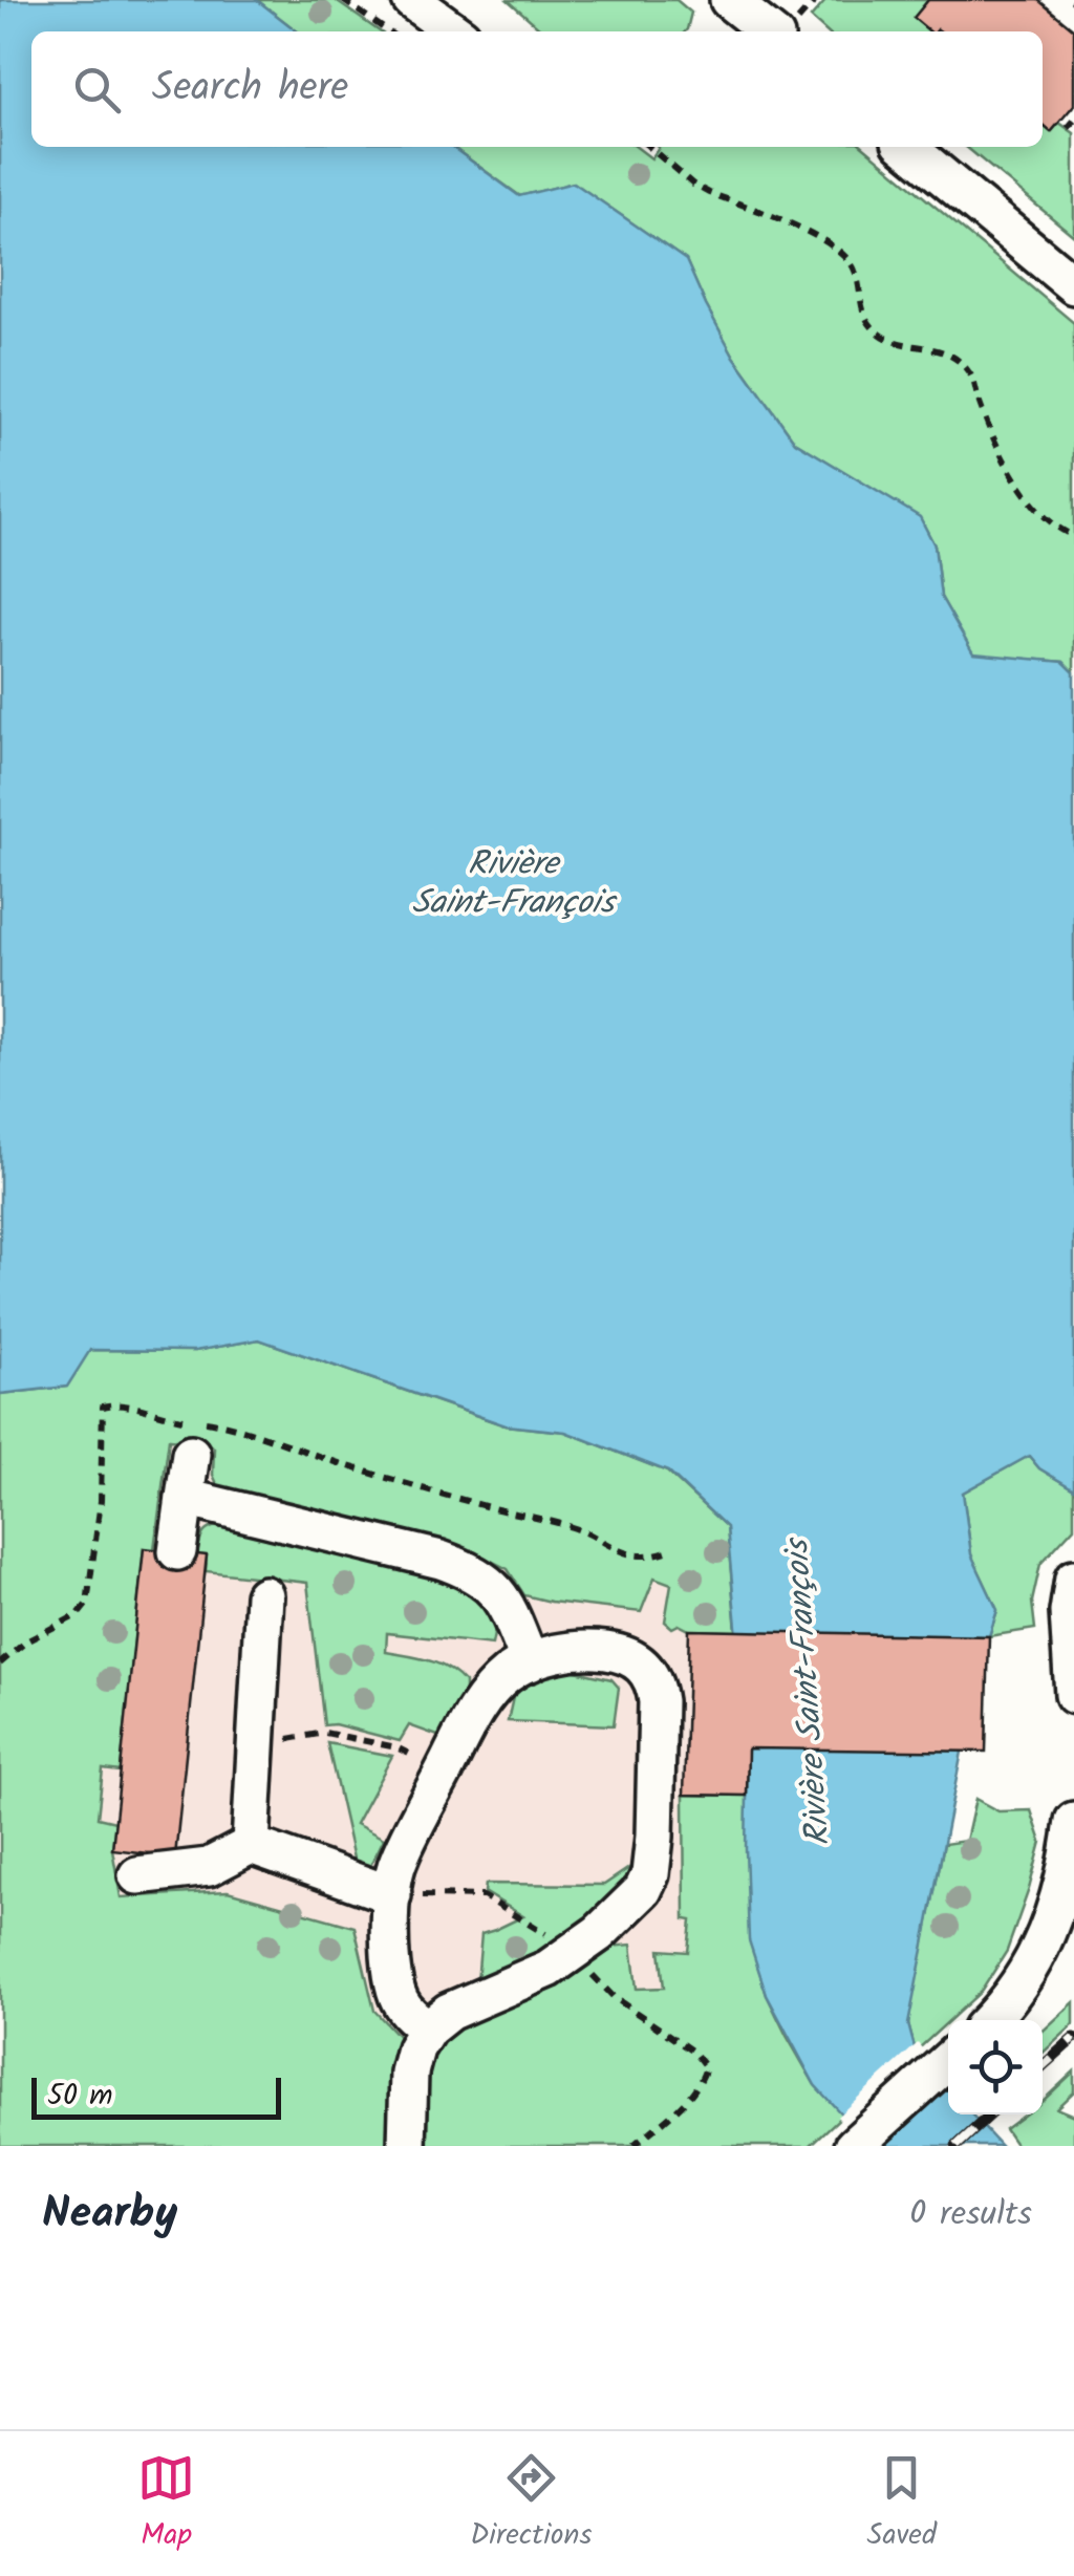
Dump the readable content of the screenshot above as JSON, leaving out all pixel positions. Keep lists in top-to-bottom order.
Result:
{
  "water": ["Rivière Saint-François"],
  "scale_bar": "50 m",
  "page": {
    "search": "Search here",
    "scale": "50 m",
    "heading": ["Nearby", "0 results"],
    "nav": ["Map", "Directions", "Saved"]
  }
}
